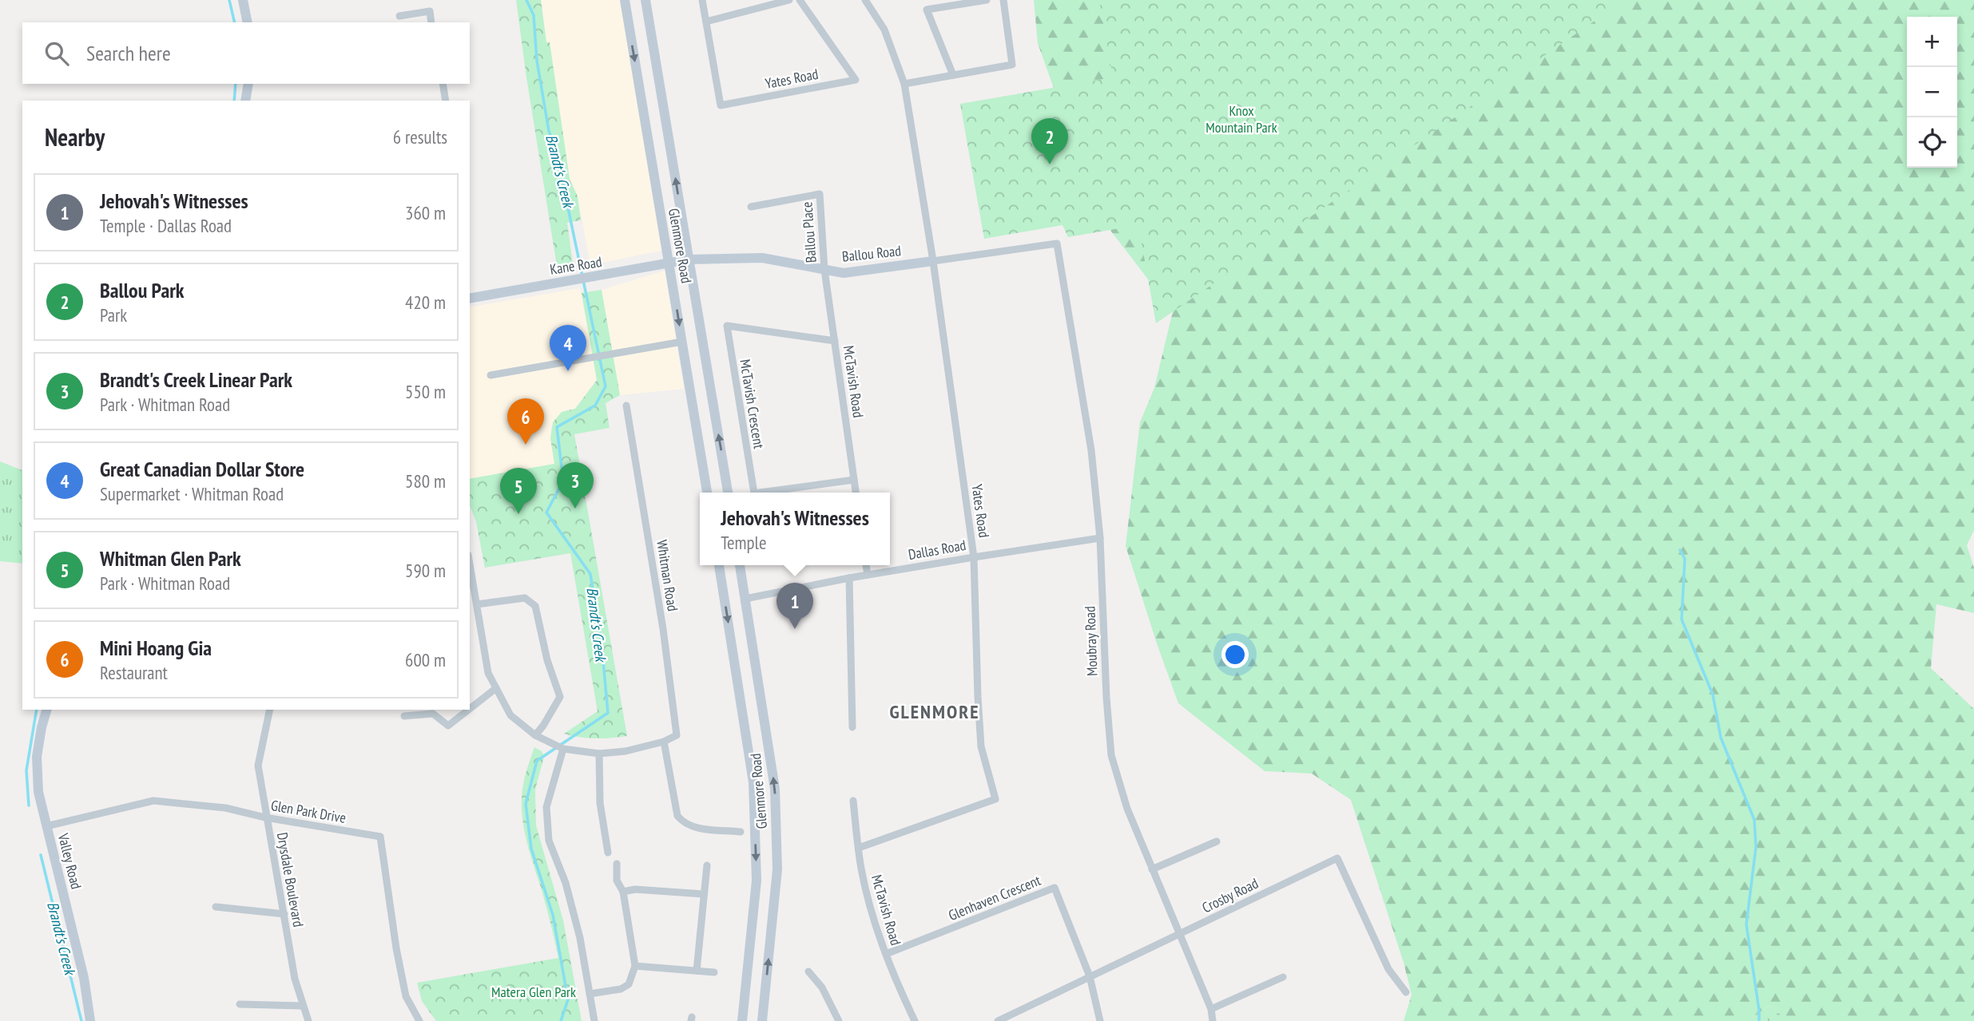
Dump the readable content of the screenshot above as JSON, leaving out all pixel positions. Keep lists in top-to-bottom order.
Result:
{
  "streets": {
    "main road": [
      "Glenmore Road",
      "Ballou Road",
      "Kane Road",
      "Valley Road"
    ],
    "street": [
      "Yates Road",
      "Ballou Place",
      "McTavish Road",
      "McTavish Crescent",
      "Dallas Road",
      "Whitman Road",
      "Moubray Road",
      "Glen Park Drive",
      "Drysdale Boulevard",
      "Crosby Road",
      "Glenhaven Crescent"
    ]
  },
  "crossings": [
    ["Yates Road", "Ballou Road"],
    ["Yates Road", "McTavish Road"],
    ["Yates Road", "Dallas Road"],
    ["Ballou Place", "Ballou Road"],
    ["Ballou Place", "McTavish Road"],
    ["Glenmore Road", "Ballou Road"],
    ["Glenmore Road", "Kane Road"],
    ["Glenmore Road", "Dallas Road"],
    ["Ballou Road", "Kane Road"],
    ["Ballou Road", "McTavish Road"],
    ["Ballou Road", "Moubray Road"],
    ["McTavish Road", "McTavish Crescent"],
    ["McTavish Road", "Glenhaven Crescent"],
    ["Dallas Road", "Moubray Road"],
    ["Moubray Road", "Crosby Road"],
    ["Glen Park Drive", "Valley Road"],
    ["Glen Park Drive", "Drysdale Boulevard"],
    ["Crosby Road", "Glenhaven Crescent"]
  ],
  "districts": ["GLENMORE"],
  "water": ["Brandt's Creek"],
  "parks": ["Knox Mountain Park", "Matera Glen Park"],
  "page": {
    "map_buttons": ["+", "−"],
    "search": "Search here",
    "heading": ["Nearby", "6 results"],
    "pins": [
      "2",
      "4",
      "6",
      "3",
      "5",
      "1"
    ],
    "list": [
      {
        "mark": "1",
        "name": "Jehovah's Witnesses",
        "note": "Temple · Dallas Road",
        "value": "360 m"
      },
      {
        "mark": "2",
        "name": "Ballou Park",
        "note": "Park",
        "value": "420 m"
      },
      {
        "mark": "3",
        "name": "Brandt's Creek Linear Park",
        "note": "Park · Whitman Road",
        "value": "550 m"
      },
      {
        "mark": "4",
        "name": "Great Canadian Dollar Store",
        "note": "Supermarket · Whitman Road",
        "value": "580 m"
      },
      {
        "mark": "5",
        "name": "Whitman Glen Park",
        "note": "Park · Whitman Road",
        "value": "590 m"
      },
      {
        "mark": "6",
        "name": "Mini Hoang Gia",
        "note": "Restaurant",
        "value": "600 m"
      }
    ],
    "popup": ["Jehovah's Witnesses", "Temple"]
  }
}
